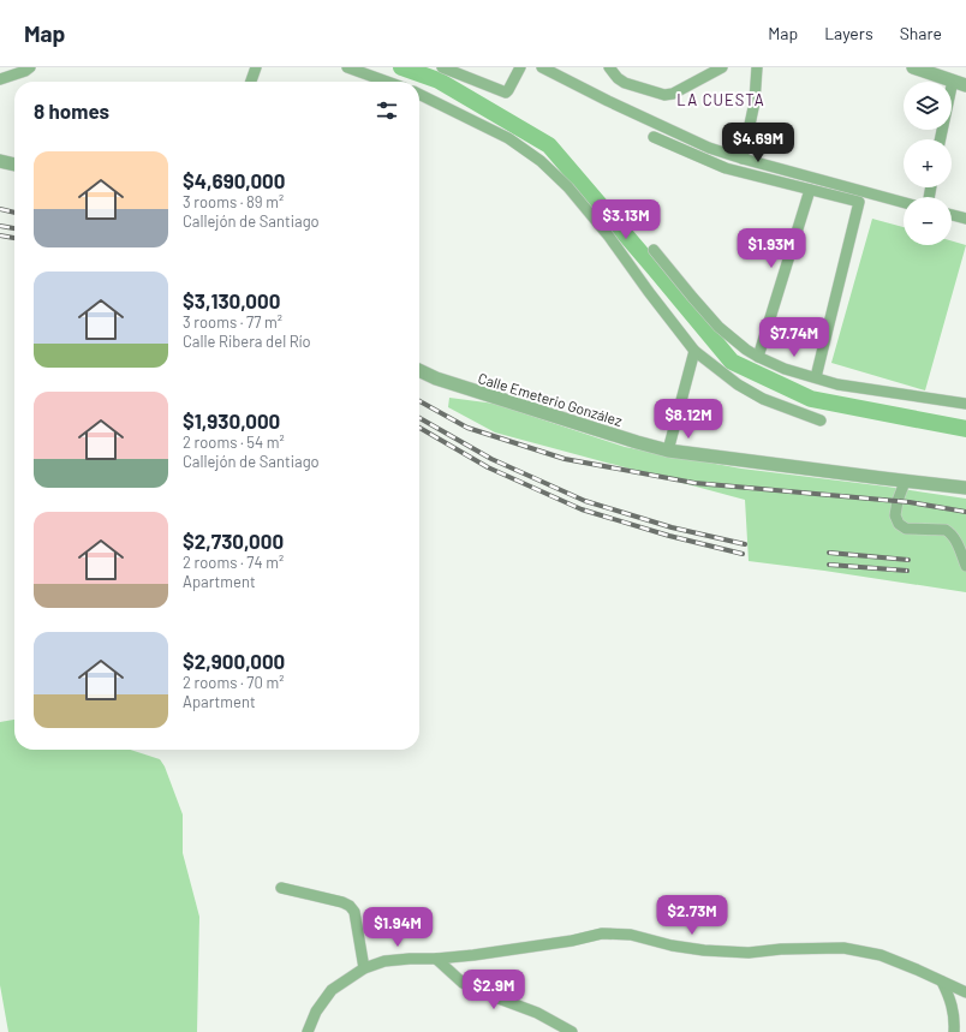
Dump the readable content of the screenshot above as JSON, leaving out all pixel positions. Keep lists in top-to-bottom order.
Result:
{
  "streets": {
    "street": ["Calle Emeterio González"]
  },
  "districts": ["LA CUESTA"],
  "page": {
    "header": "Map",
    "nav": ["Map", "Layers", "Share"],
    "map_buttons": ["+", "−"],
    "heading": "8 homes",
    "price": [
      "$4.69M",
      "$3.13M",
      "$1.93M",
      "$7.74M",
      "$8.12M",
      "$2.73M",
      "$1.94M",
      "$2.9M"
    ],
    "list": [
      {
        "name": "$4,690,000",
        "note": "3 rooms · 89 m² · Callejón de Santiago"
      },
      {
        "name": "$3,130,000",
        "note": "3 rooms · 77 m² · Calle Ribera del Río"
      },
      {
        "name": "$1,930,000",
        "note": "2 rooms · 54 m² · Callejón de Santiago"
      },
      {
        "name": "$2,730,000",
        "note": "2 rooms · 74 m² · Apartment"
      },
      {
        "name": "$2,900,000",
        "note": "2 rooms · 70 m² · Apartment"
      }
    ]
  }
}
